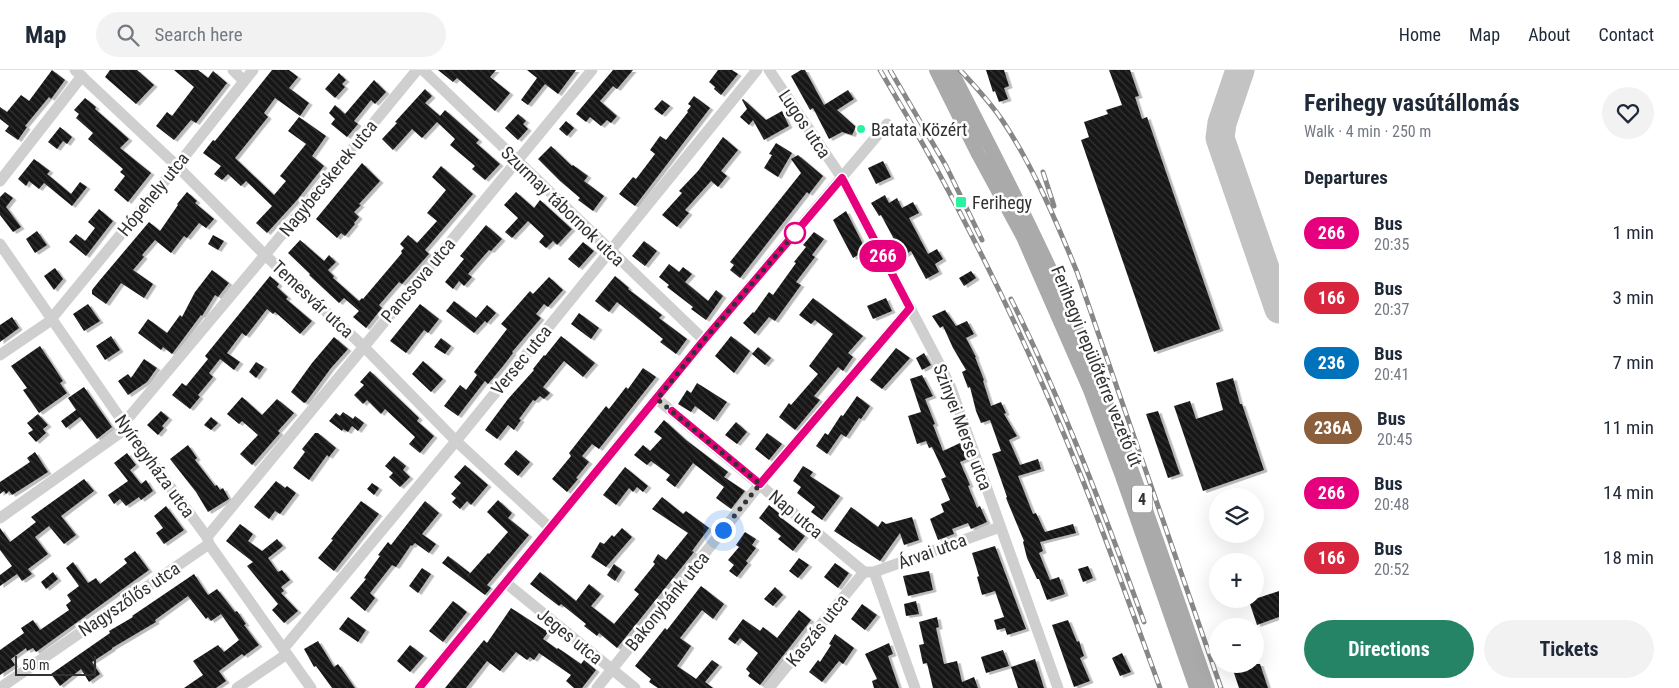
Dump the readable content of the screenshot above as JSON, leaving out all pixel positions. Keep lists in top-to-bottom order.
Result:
{
  "streets": {
    "main road": ["Ferihegyi repülőtérre vezető út", "4"],
    "street": [
      "Lugos utca",
      "Nagybecskerek utca",
      "Hópehely utca",
      "Szurmay tábornok utca",
      "Pancsova utca",
      "Temesvár utca",
      "Versec utca",
      "Szinyei Merse utca",
      "Nyíregyháza utca",
      "Nap utca",
      "Árvai utca",
      "Nagyszőlős utca",
      "Bakonybánk utca",
      "Kaszás utca",
      "Jeges utca"
    ]
  },
  "crossings": [
    ["Lugos utca", "Szinyei Merse utca"],
    ["Nagybecskerek utca", "Temesvár utca"],
    ["Nagybecskerek utca", "Nyíregyháza utca"],
    ["Hópehely utca", "Temesvár utca"],
    ["Hópehely utca", "Nyíregyháza utca"],
    ["Szurmay tábornok utca", "Pancsova utca"],
    ["Szurmay tábornok utca", "Versec utca"],
    ["Pancsova utca", "Temesvár utca"],
    ["Pancsova utca", "Nyíregyháza utca"],
    ["Pancsova utca", "Nagyszőlős utca"],
    ["Temesvár utca", "Versec utca"],
    ["Versec utca", "Nyíregyháza utca"],
    ["Szinyei Merse utca", "Árvai utca"],
    ["Szinyei Merse utca", "Bakonybánk utca"],
    ["Nyíregyháza utca", "Nagyszőlős utca"],
    ["Nap utca", "Árvai utca"],
    ["Nap utca", "Bakonybánk utca"],
    ["Nap utca", "Kaszás utca"],
    ["Árvai utca", "Kaszás utca"],
    ["Bakonybánk utca", "Jeges utca"]
  ],
  "places": {
    "other": ["Batata Közért"],
    "transit": ["Ferihegy"]
  },
  "lines": ["bus line 266"],
  "scale_bar": "50 m",
  "page": {
    "header": "Map",
    "search": "Search here",
    "nav": [
      "Home",
      "Map",
      "About",
      "Contact"
    ],
    "on_map": "266",
    "heading": [
      ["Ferihegy vasútállomás", "Walk · 4 min · 250 m"],
      "Departures"
    ],
    "list": [
      {
        "mark": "266",
        "name": "Bus",
        "note": "20:35",
        "value": "1 min"
      },
      {
        "mark": "166",
        "name": "Bus",
        "note": "20:37",
        "value": "3 min"
      },
      {
        "mark": "236",
        "name": "Bus",
        "note": "20:41",
        "value": "7 min"
      },
      {
        "mark": "236A",
        "name": "Bus",
        "note": "20:45",
        "value": "11 min"
      },
      {
        "mark": "266",
        "name": "Bus",
        "note": "20:48",
        "value": "14 min"
      },
      {
        "mark": "166",
        "name": "Bus",
        "note": "20:52",
        "value": "18 min"
      }
    ],
    "map_buttons": ["+", "−"],
    "buttons": ["Directions", "Tickets"],
    "scale": "50 m"
  }
}
